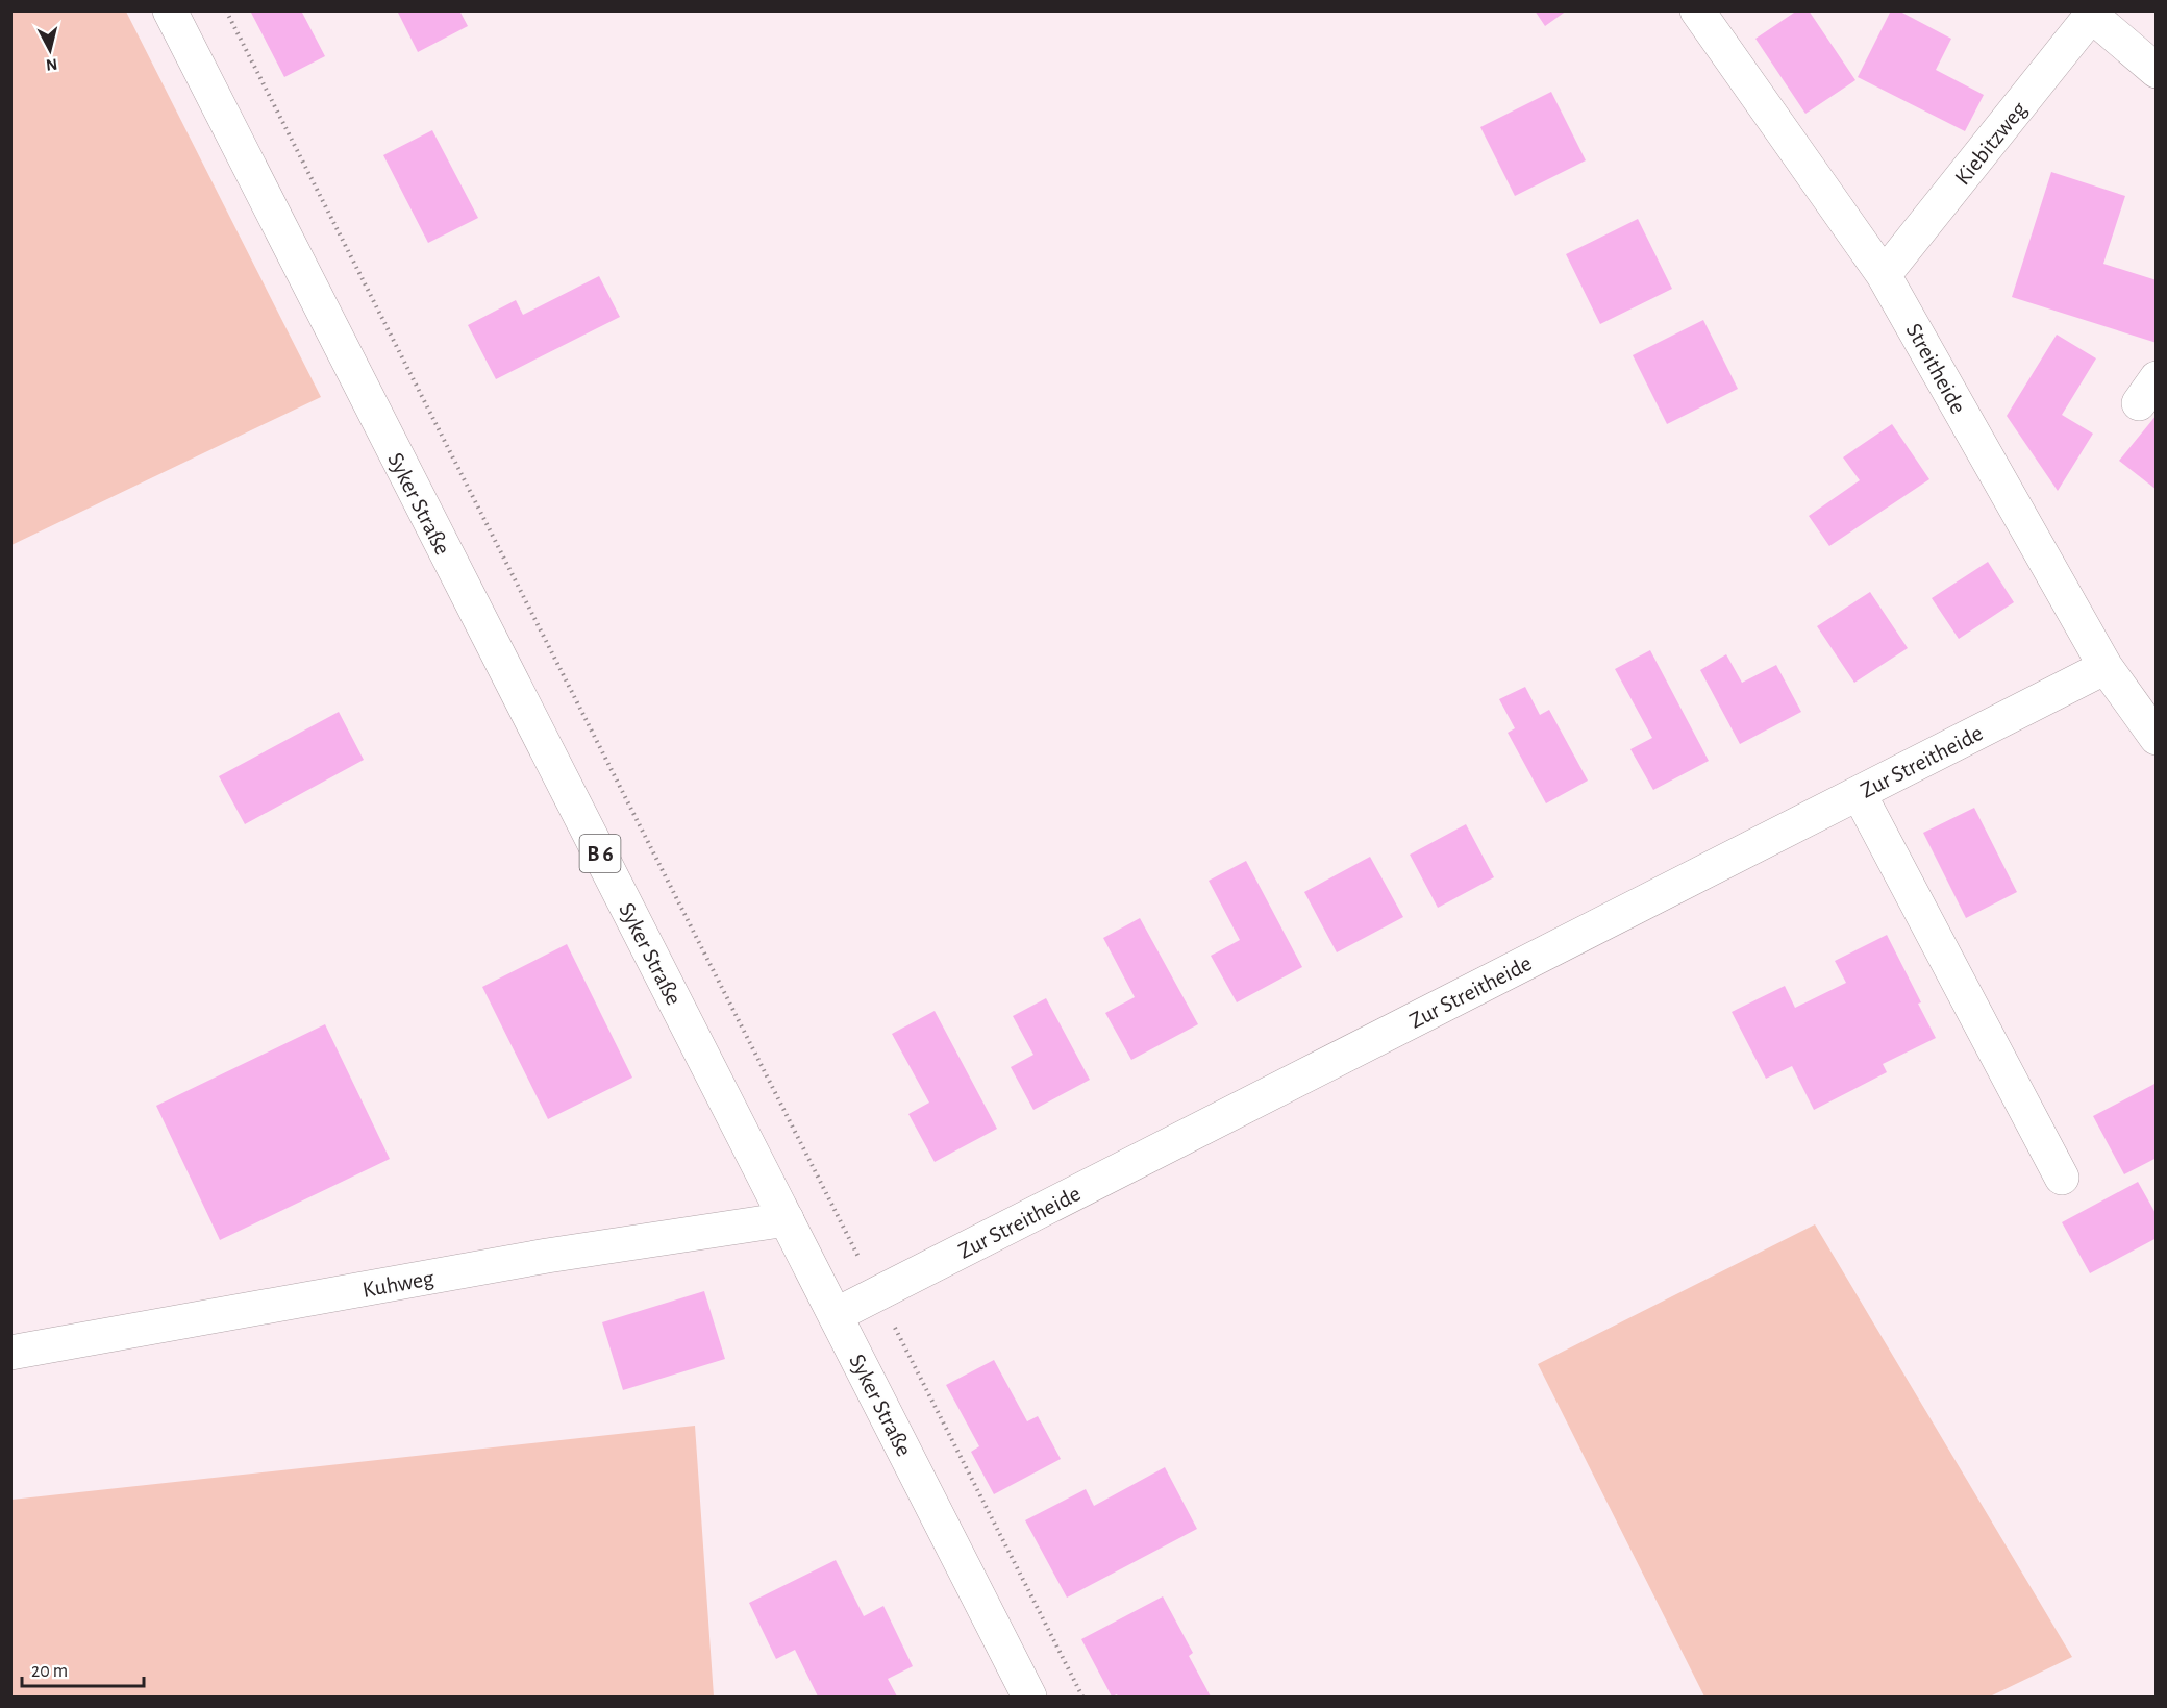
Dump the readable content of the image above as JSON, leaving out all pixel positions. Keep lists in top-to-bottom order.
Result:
{
  "streets": {
    "street": [
      "Kiebitzweg",
      "Streitheide",
      "Syker Straße",
      "Zur Streitheide",
      "B 6",
      "Kuhweg"
    ]
  },
  "crossings": [
    ["Kiebitzweg", "Streitheide"],
    ["Streitheide", "Zur Streitheide"],
    ["Syker Straße", "Zur Streitheide"],
    ["Syker Straße", "Kuhweg"]
  ],
  "scale_bar": "20 m",
  "north": "bottom"
}
